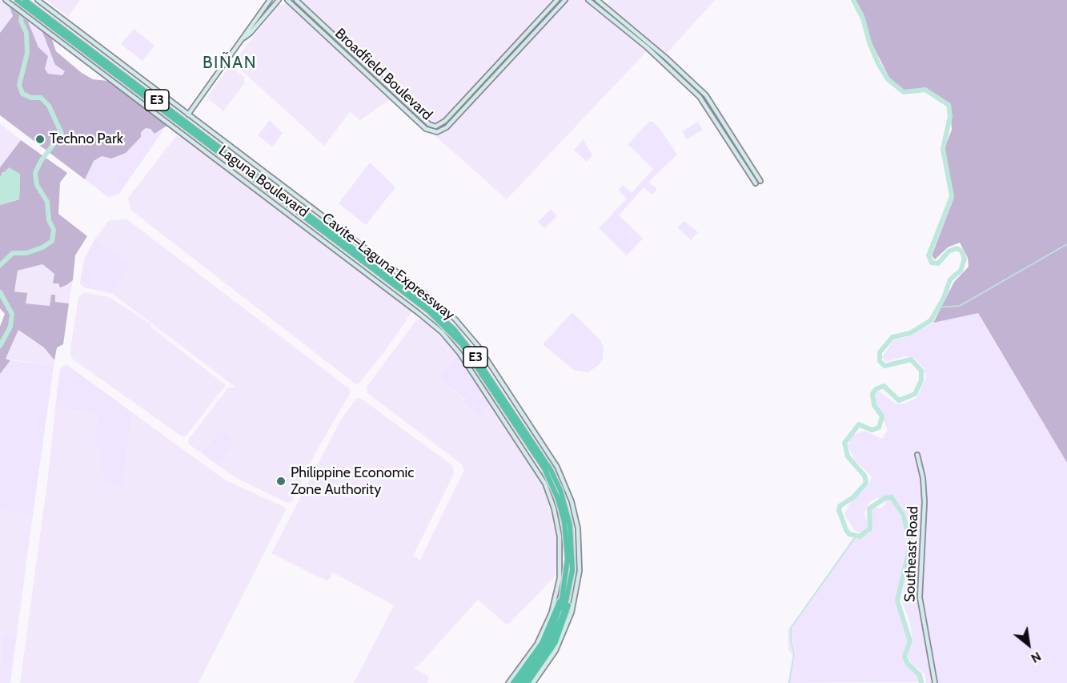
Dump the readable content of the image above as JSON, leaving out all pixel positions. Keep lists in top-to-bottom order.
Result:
{
  "streets": {
    "highway": ["E3", "Cavite–Laguna Expressway"],
    "main road": ["Broadfield Boulevard", "Laguna Boulevard", "Southeast Road"]
  },
  "districts": ["BIÑAN"],
  "places": ["Techno Park", "Philippine Economic Zone Authority"],
  "north": "bottom right"
}
